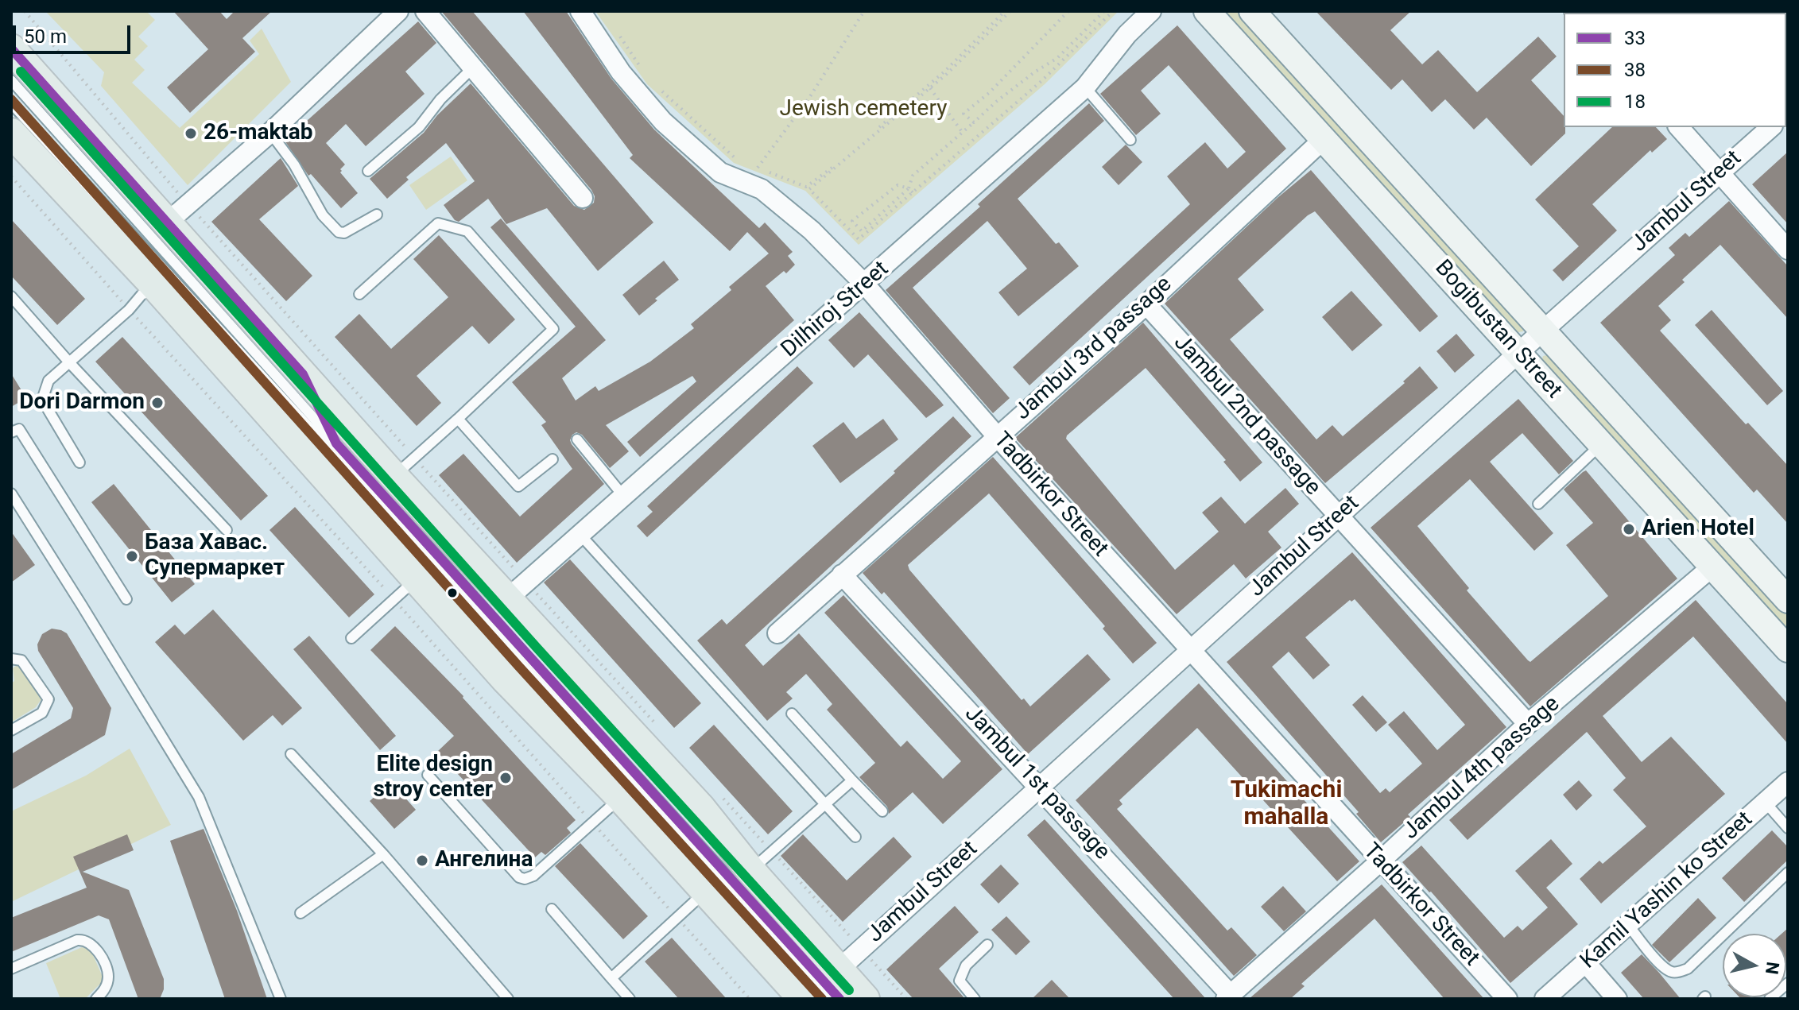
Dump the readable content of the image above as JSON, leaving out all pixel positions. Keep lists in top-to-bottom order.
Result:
{
  "streets": {
    "street": [
      "Jambul Street",
      "Dilhiroj Street",
      "Bogibustan Street",
      "Jambul 3rd passage",
      "Jambul 2nd passage",
      "Tadbirkor Street",
      "Jambul 4th passage",
      "Jambul 1st passage",
      "Kamil Yashin ko Street"
    ]
  },
  "crossings": [
    ["Jambul Street", "Bogibustan Street"],
    ["Jambul Street", "Jambul 2nd passage"],
    ["Jambul Street", "Tadbirkor Street"],
    ["Jambul Street", "Jambul 1st passage"],
    ["Dilhiroj Street", "Tadbirkor Street"],
    ["Bogibustan Street", "Jambul 3rd passage"],
    ["Bogibustan Street", "Jambul 4th passage"],
    ["Jambul 3rd passage", "Jambul 2nd passage"],
    ["Jambul 3rd passage", "Tadbirkor Street"],
    ["Jambul 3rd passage", "Jambul 1st passage"],
    ["Jambul 2nd passage", "Jambul 4th passage"],
    ["Tadbirkor Street", "Jambul 4th passage"],
    ["Jambul 4th passage", "Jambul 1st passage"]
  ],
  "districts": ["Tukimachi mahalla"],
  "parks": ["Jewish cemetery"],
  "places": [
    "26-maktab",
    "Dori Darmon",
    "Arien Hotel",
    "База Хавас. Супермаркет",
    "Elite design stroy center",
    "Ангелина"
  ],
  "lines": ["transit line 33", "transit line 18", "transit line 38"],
  "legend": ["33", "38", "18"],
  "scale_bar": "50 m",
  "north": "right"
}
